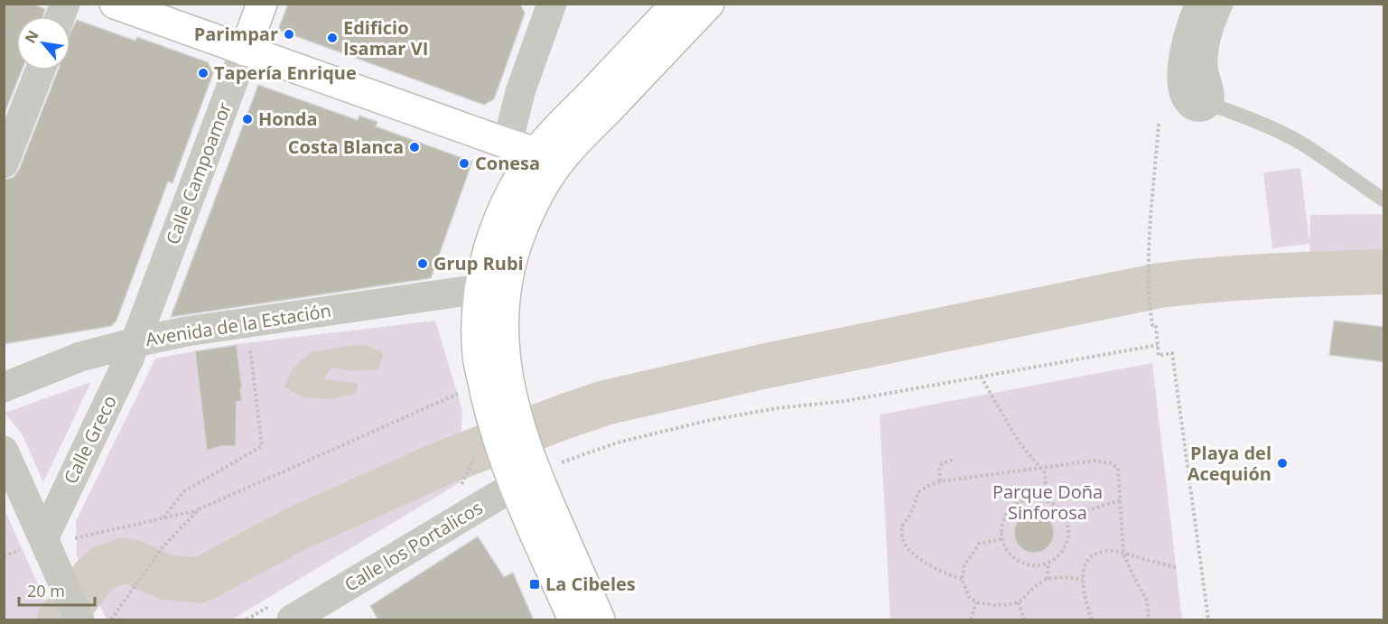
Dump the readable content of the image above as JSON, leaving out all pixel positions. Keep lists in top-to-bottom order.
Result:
{
  "streets": {
    "street": [
      "Calle Campoamor",
      "Avenida de la Estación",
      "Calle Greco",
      "Calle los Portalicos"
    ]
  },
  "crossings": [
    ["Calle Campoamor", "Avenida de la Estación"],
    ["Calle Campoamor", "Calle Greco"],
    ["Avenida de la Estación", "Calle Greco"]
  ],
  "parks": ["Parque Doña Sinforosa"],
  "places": {
    "other": [
      "Parimpar",
      "Edificio Isamar VI",
      "Tapería Enrique",
      "Honda",
      "Costa Blanca",
      "Conesa",
      "Grup Rubi",
      "Playa del Acequión"
    ],
    "transit": ["La Cibeles"]
  },
  "scale_bar": "20 m",
  "north": "top left"
}
